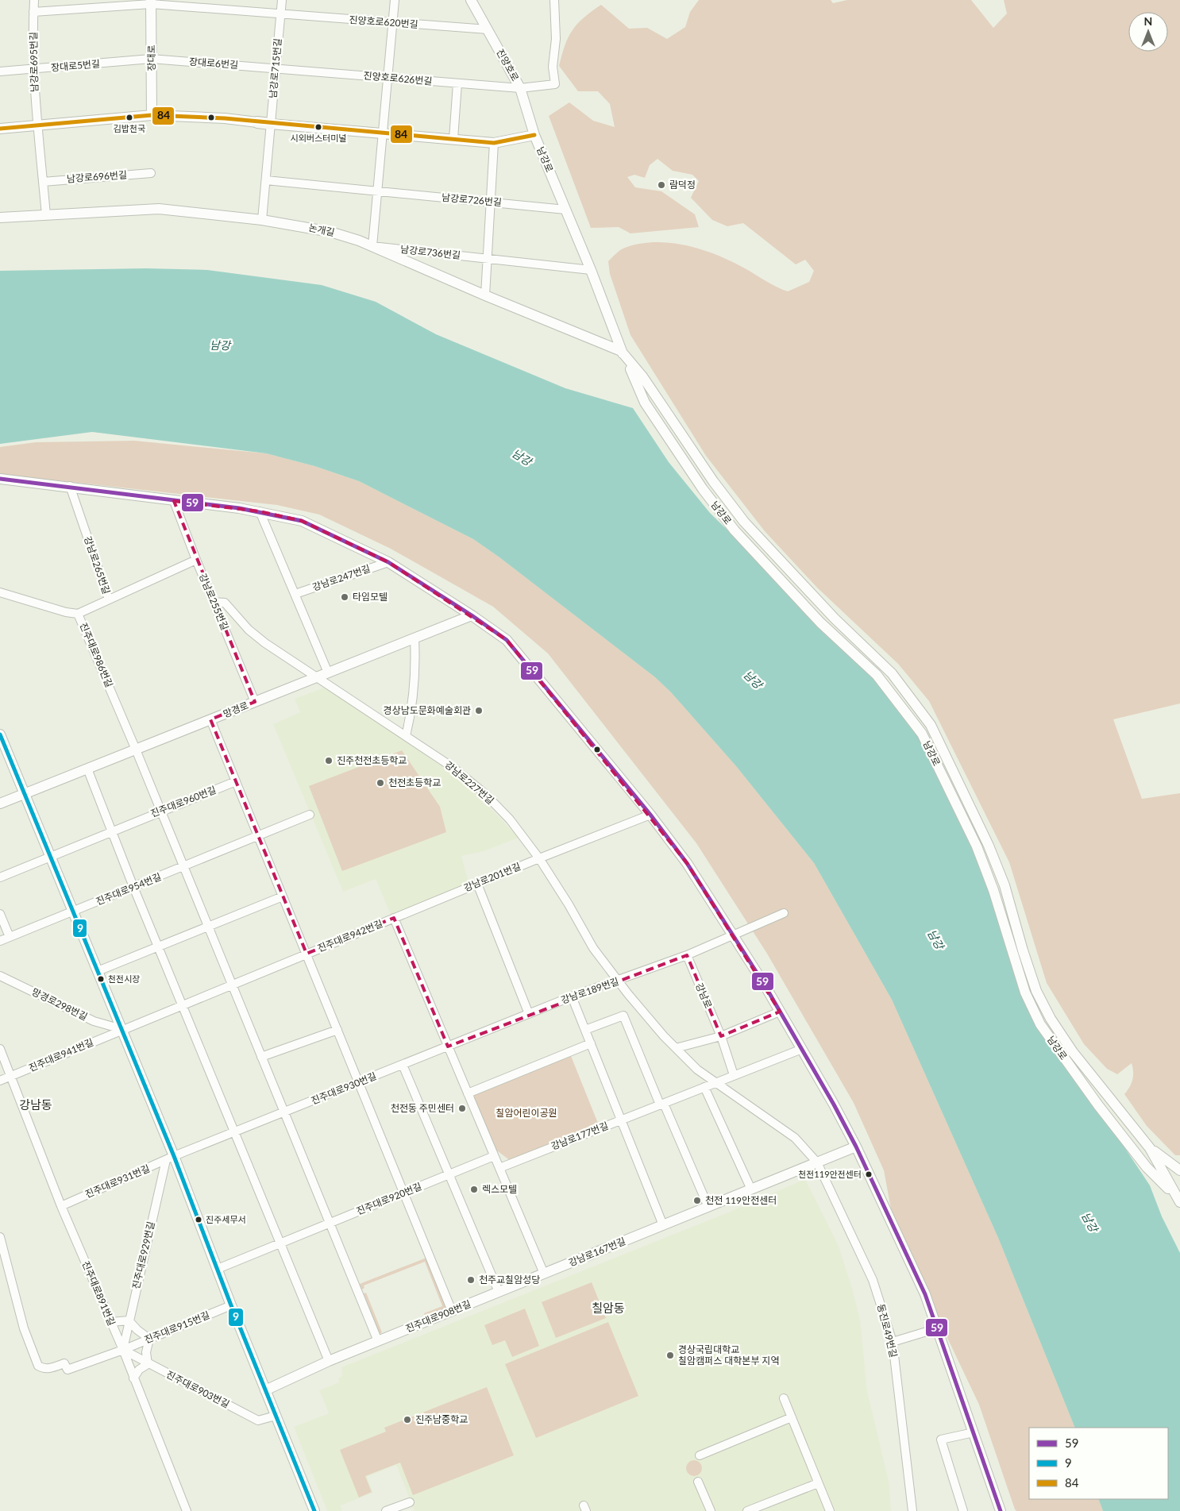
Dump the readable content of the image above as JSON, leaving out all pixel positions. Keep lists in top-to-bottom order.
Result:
{
  "streets": {
    "main road": ["남강로"],
    "street": [
      "진양호로620번길",
      "장대로",
      "남강로695번길",
      "장대로6번길",
      "진양호로",
      "장대로5번길",
      "남강로715번길",
      "진양호로626번길",
      "남강로696번길",
      "남강로726번길",
      "논개길",
      "남강로736번길",
      "강남로265번길",
      "강남로247번길",
      "강남로255번길",
      "진주대로986번길",
      "망경로",
      "강남로227번길",
      "진주대로960번길",
      "강남로201번길",
      "진주대로954번길",
      "진주대로942번길",
      "강남로189번길",
      "강남로",
      "망경로298번길",
      "진주대로941번길",
      "진주대로930번길",
      "강남로177번길",
      "진주대로931번길",
      "진주대로920번길",
      "강남로167번길",
      "진주대로929번길",
      "진주대로891번길",
      "진주대로908번길",
      "진주대로915번길",
      "동진로49번길",
      "진주대로903번길"
    ]
  },
  "crossings": [
    ["진양호로620번길", "장대로"],
    ["진양호로620번길", "남강로695번길"],
    ["진양호로620번길", "진양호로"],
    ["진양호로620번길", "남강로715번길"],
    ["장대로", "장대로6번길"],
    ["장대로", "장대로5번길"],
    ["장대로", "남강로"],
    ["남강로695번길", "장대로5번길"],
    ["남강로695번길", "남강로"],
    ["장대로6번길", "장대로5번길"],
    ["장대로6번길", "남강로715번길"],
    ["장대로6번길", "진양호로626번길"],
    ["진양호로", "진양호로626번길"],
    ["진양호로", "남강로"],
    ["남강로715번길", "진양호로626번길"],
    ["남강로715번길", "남강로"],
    ["남강로715번길", "남강로726번길"],
    ["남강로715번길", "논개길"],
    ["남강로", "남강로726번길"],
    ["남강로", "논개길"],
    ["남강로", "남강로736번길"],
    ["논개길", "남강로736번길"],
    ["강남로265번길", "강남로255번길"],
    ["강남로255번길", "망경로"],
    ["강남로255번길", "강남로227번길"],
    ["진주대로986번길", "망경로"],
    ["진주대로986번길", "진주대로960번길"],
    ["진주대로986번길", "진주대로954번길"],
    ["망경로", "강남로227번길"],
    ["강남로227번길", "강남로201번길"],
    ["강남로227번길", "강남로189번길"],
    ["강남로227번길", "동진로49번길"],
    ["강남로201번길", "진주대로942번길"],
    ["진주대로954번길", "진주대로942번길"],
    ["진주대로942번길", "망경로298번길"],
    ["진주대로942번길", "진주대로941번길"],
    ["강남로189번길", "강남로"],
    ["강남로189번길", "진주대로930번길"],
    ["강남로", "강남로177번길"],
    ["망경로298번길", "진주대로941번길"],
    ["진주대로941번길", "진주대로891번길"],
    ["진주대로930번길", "진주대로931번길"],
    ["진주대로930번길", "진주대로929번길"],
    ["강남로177번길", "동진로49번길"],
    ["진주대로931번길", "진주대로929번길"],
    ["진주대로931번길", "진주대로891번길"],
    ["강남로167번길", "진주대로908번길"],
    ["강남로167번길", "동진로49번길"],
    ["진주대로929번길", "진주대로891번길"],
    ["진주대로929번길", "진주대로915번길"],
    ["진주대로929번길", "진주대로903번길"],
    ["진주대로891번길", "진주대로915번길"],
    ["진주대로891번길", "진주대로903번길"],
    ["진주대로915번길", "진주대로903번길"]
  ],
  "districts": ["강남동", "칠암동"],
  "water": ["남강"],
  "parks": ["칠암어린이공원"],
  "places": [
    "김밥천국",
    "시외버스터미널",
    "람덕정",
    "타임모텔",
    "경상남도문화예술회관",
    "진주천전초등학교",
    "천전초등학교",
    "천전시장",
    "천전동 주민센터",
    "천전119안전센터",
    "렉스모텔",
    "천전 119안전센터",
    "진주세무서",
    "천주교칠암성당",
    "경상국립대학교 칠암캠퍼스 대학본부 지역",
    "진주남중학교"
  ],
  "lines": ["transit line 84", "transit line 59", "transit line 9"],
  "legend": ["59", "9", "84"],
  "north": "top"
}
